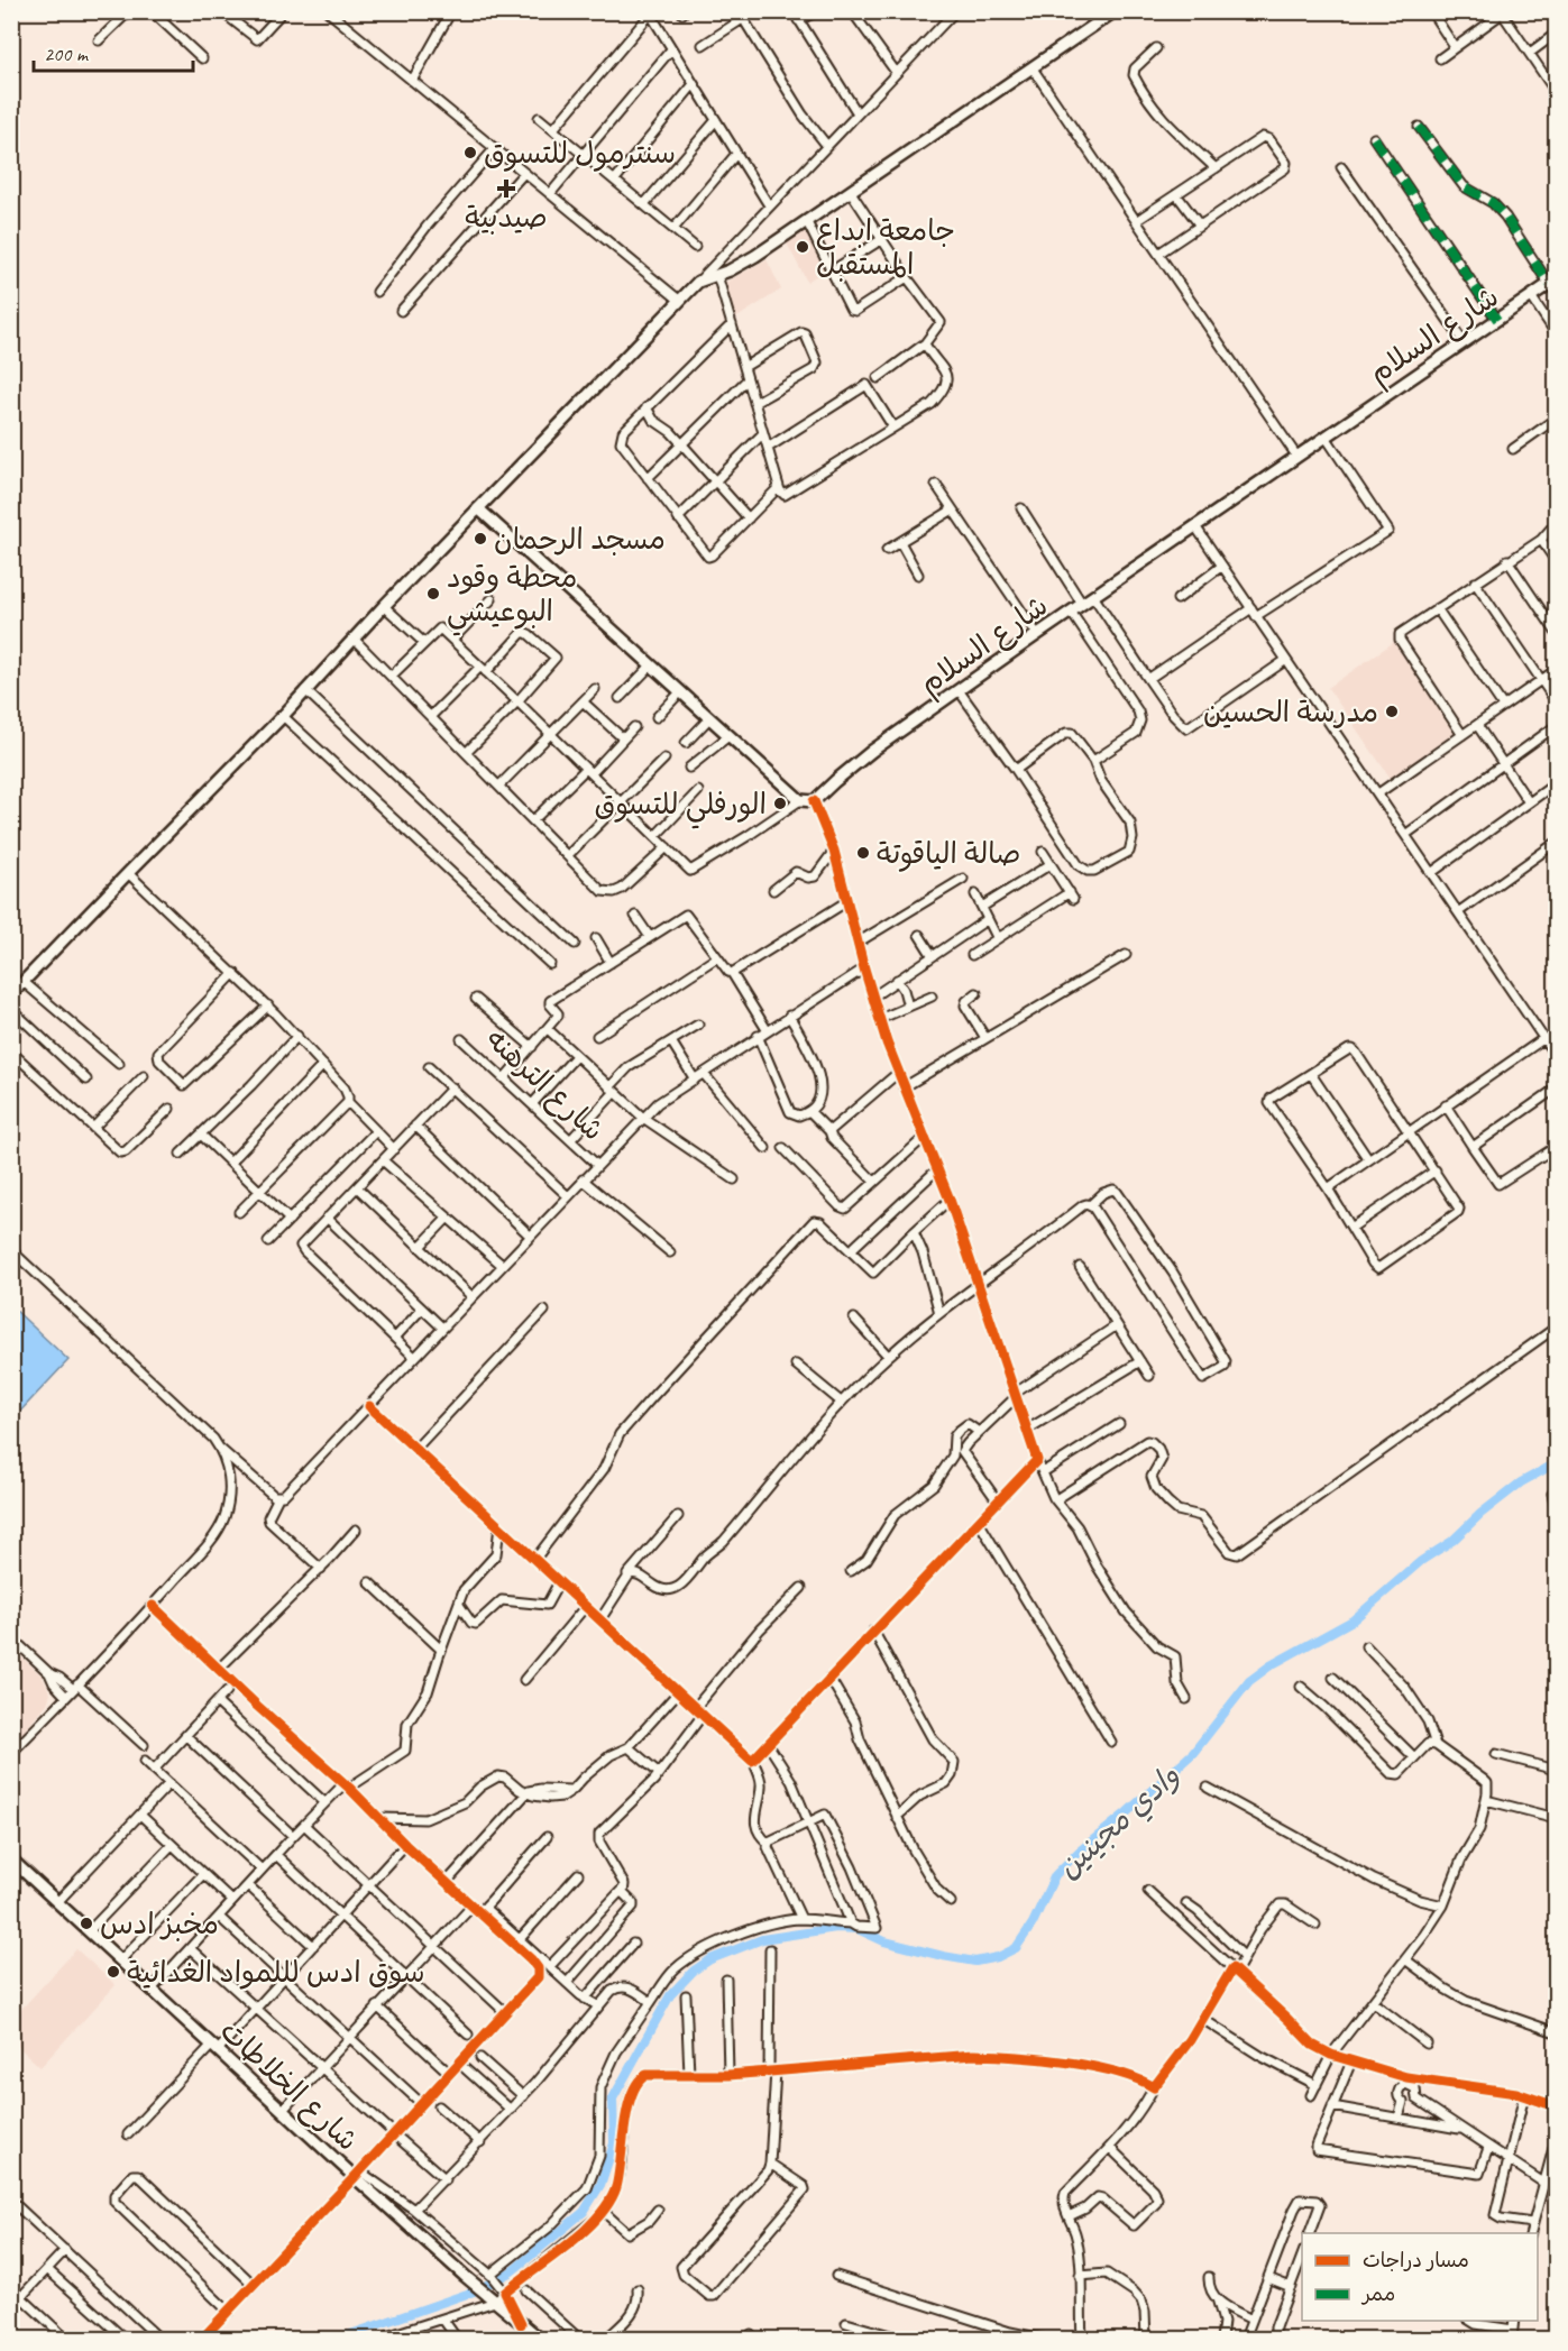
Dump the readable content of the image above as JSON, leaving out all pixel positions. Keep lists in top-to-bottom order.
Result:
{
  "streets": {
    "main road": ["شارع السلام", "شارع الخلاطات"],
    "street": ["شارع الترهنه"]
  },
  "water": ["وادي مجينين"],
  "places": {
    "other": [
      "سنترمول للتسوق",
      "جامعة ابداع المستقبل",
      "مسجد الرحمان",
      "محطة وقود البوعيشي",
      "مدرسة الحسين",
      "الورفلي للتسوق",
      "صالة الياقوتة",
      "مخبز ادس",
      "سوق ادس لللمواد الغدائية"
    ],
    "health": ["صيدبية"]
  },
  "legend": ["مسار دراجات", "ممر"],
  "scale_bar": "200 m"
}
